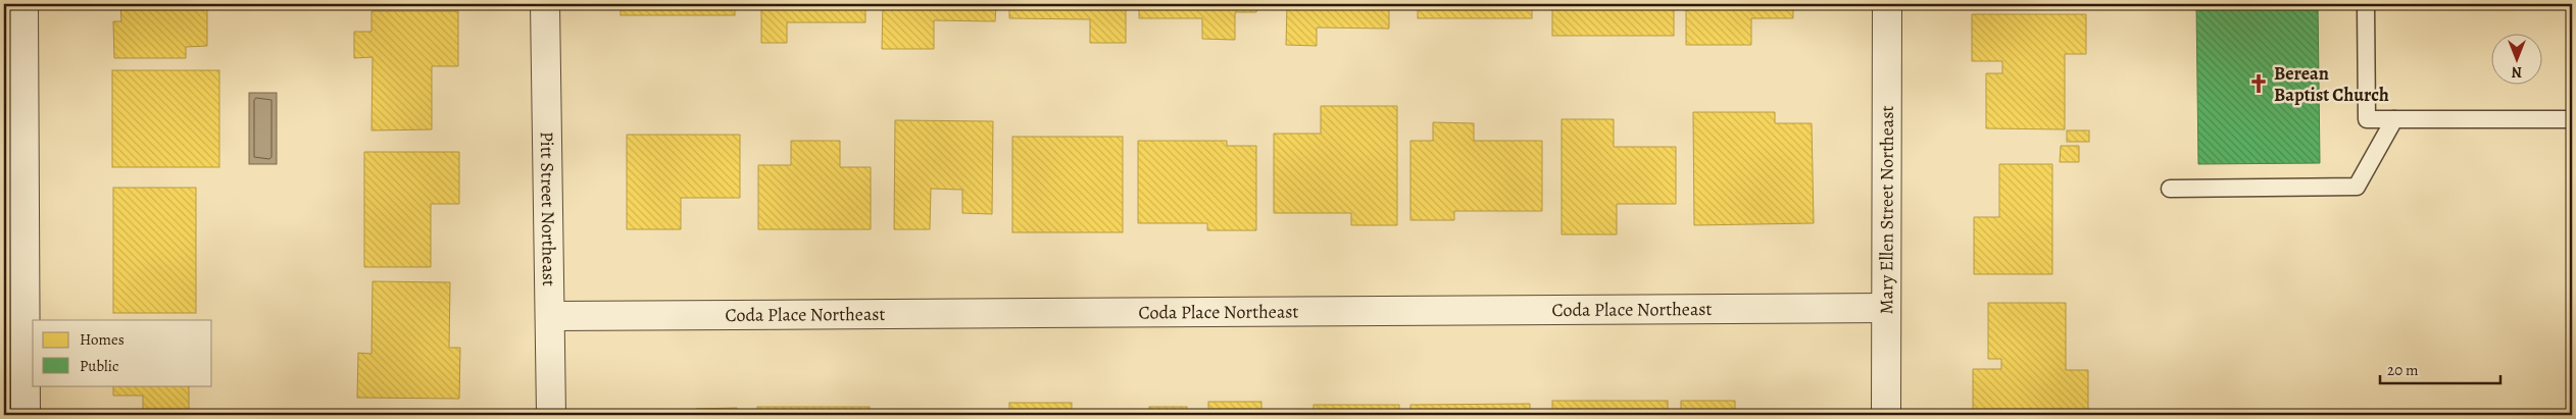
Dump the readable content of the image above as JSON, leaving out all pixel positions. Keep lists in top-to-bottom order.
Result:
{
  "streets": {
    "street": ["Pitt Street Northeast", "Mary Ellen Street Northeast", "Coda Place Northeast"]
  },
  "crossings": [
    ["Pitt Street Northeast", "Coda Place Northeast"],
    ["Mary Ellen Street Northeast", "Coda Place Northeast"]
  ],
  "places": {
    "church": ["Berean Baptist Church"]
  },
  "legend": ["Homes", "Public"],
  "scale_bar": "20 m",
  "north": "bottom"
}
